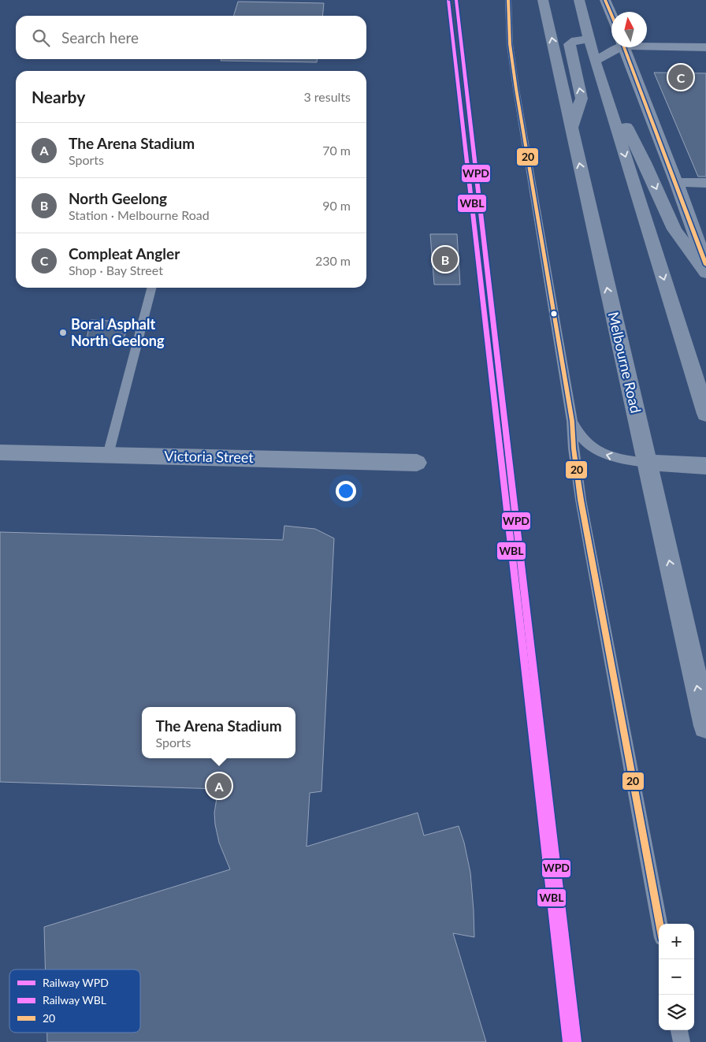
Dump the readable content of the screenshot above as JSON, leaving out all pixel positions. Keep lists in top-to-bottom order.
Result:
{
  "streets": {
    "highway": ["Melbourne Road"],
    "street": ["Victoria Street"]
  },
  "places": ["Boral Asphalt North Geelong"],
  "lines": ["rail line WPD", "transit line 20", "rail line WBL"],
  "legend": ["Railway WPD", "Railway WBL", "20"],
  "north": "top",
  "page": {
    "search": "Search here",
    "pins": ["C", "B", "A"],
    "heading": ["Nearby", "3 results"],
    "list": [
      {
        "mark": "A",
        "name": "The Arena Stadium",
        "note": "Sports",
        "value": "70 m"
      },
      {
        "mark": "B",
        "name": "North Geelong",
        "note": "Station · Melbourne Road",
        "value": "90 m"
      },
      {
        "mark": "C",
        "name": "Compleat Angler",
        "note": "Shop · Bay Street",
        "value": "230 m"
      }
    ],
    "popup": ["The Arena Stadium", "Sports"],
    "map_buttons": ["+", "−"]
  }
}
